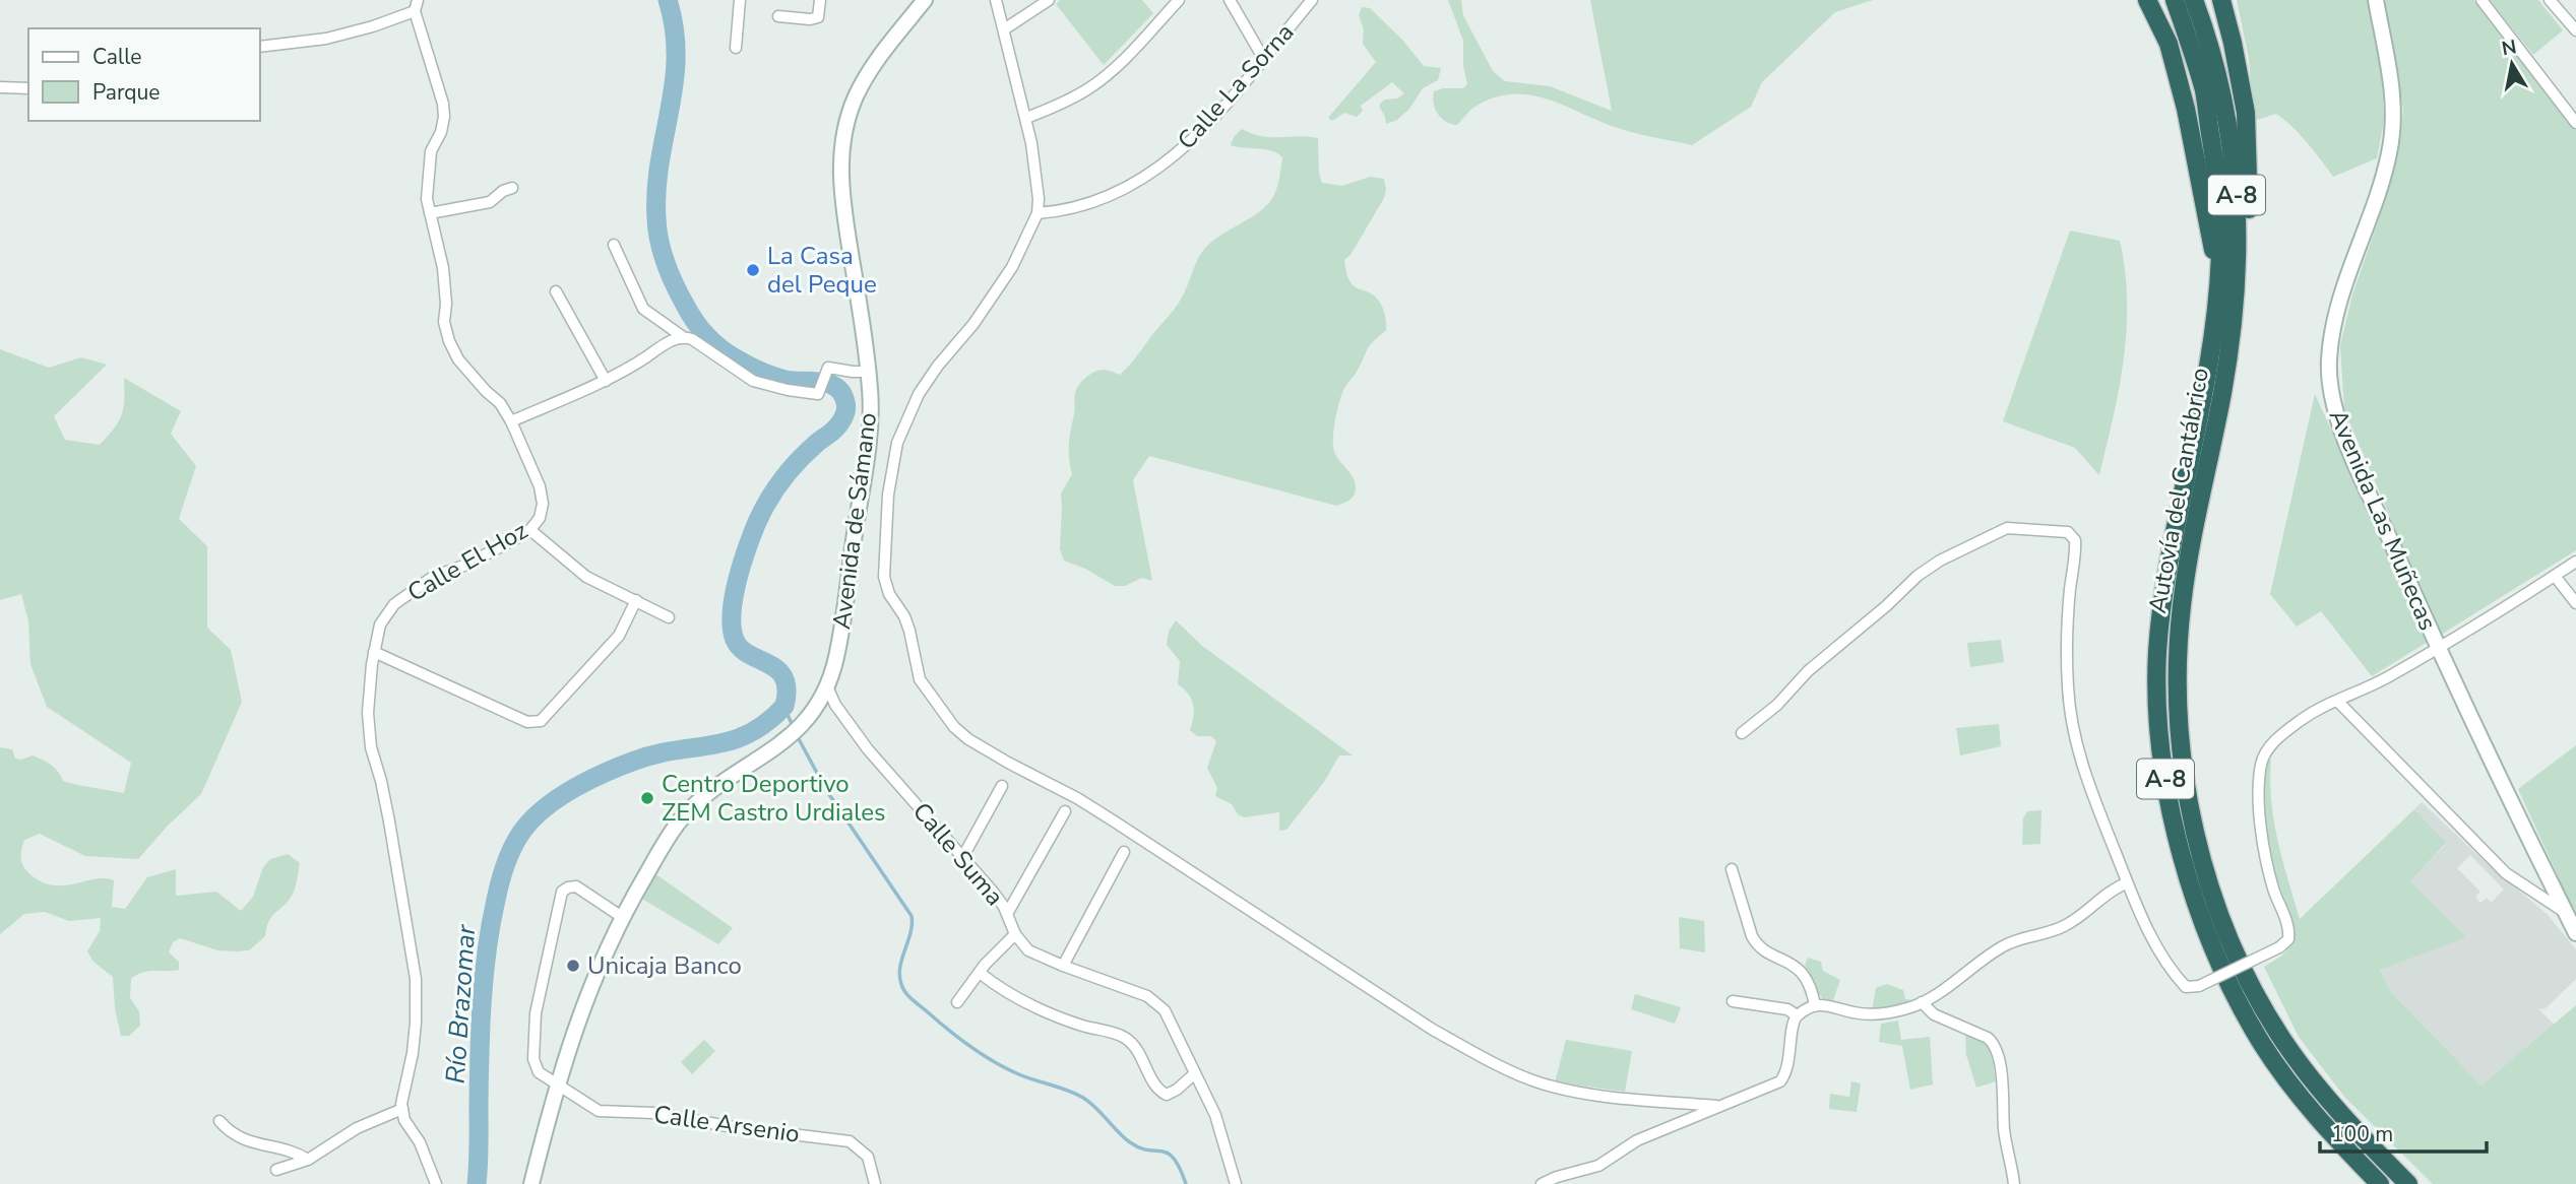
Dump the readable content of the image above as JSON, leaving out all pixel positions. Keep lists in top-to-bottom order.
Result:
{
  "streets": {
    "highway": ["A-8", "Autovía del Cantábrico"],
    "street": [
      "Calle La Sorna",
      "Avenida Las Muñecas",
      "Avenida de Sámano",
      "Calle El Hoz",
      "Calle Suma",
      "Calle Arsenio"
    ]
  },
  "crossings": [
    ["Avenida de Sámano", "Calle Suma"],
    ["Avenida de Sámano", "Calle Arsenio"]
  ],
  "water": ["Río Brazomar"],
  "places": ["La Casa del Peque", "Centro Deportivo ZEM Castro Urdiales", "Unicaja Banco"],
  "legend": ["Calle", "Parque"],
  "scale_bar": "100 m",
  "north": "top"
}
